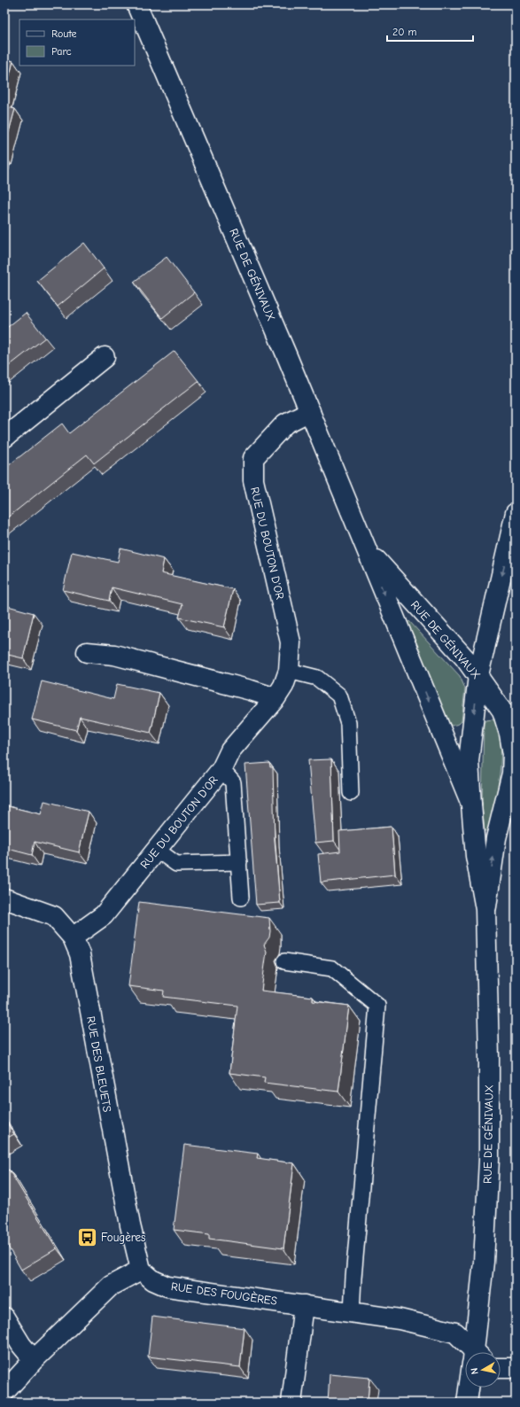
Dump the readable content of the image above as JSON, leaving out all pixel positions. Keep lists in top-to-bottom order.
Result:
{
  "streets": {
    "main road": [
      "RUE DE GÉNIVAUX",
      "RUE DU BOUTON D'OR",
      "RUE DES BLEUETS",
      "RUE DES FOUGÈRES"
    ]
  },
  "crossings": [
    ["RUE DE GÉNIVAUX", "RUE DU BOUTON D'OR"],
    ["RUE DU BOUTON D'OR", "RUE DES BLEUETS"],
    ["RUE DES BLEUETS", "RUE DES FOUGÈRES"]
  ],
  "places": {
    "bus stop": ["Fougères"]
  },
  "legend": ["Route", "Parc"],
  "scale_bar": "20 m",
  "north": "left"
}
